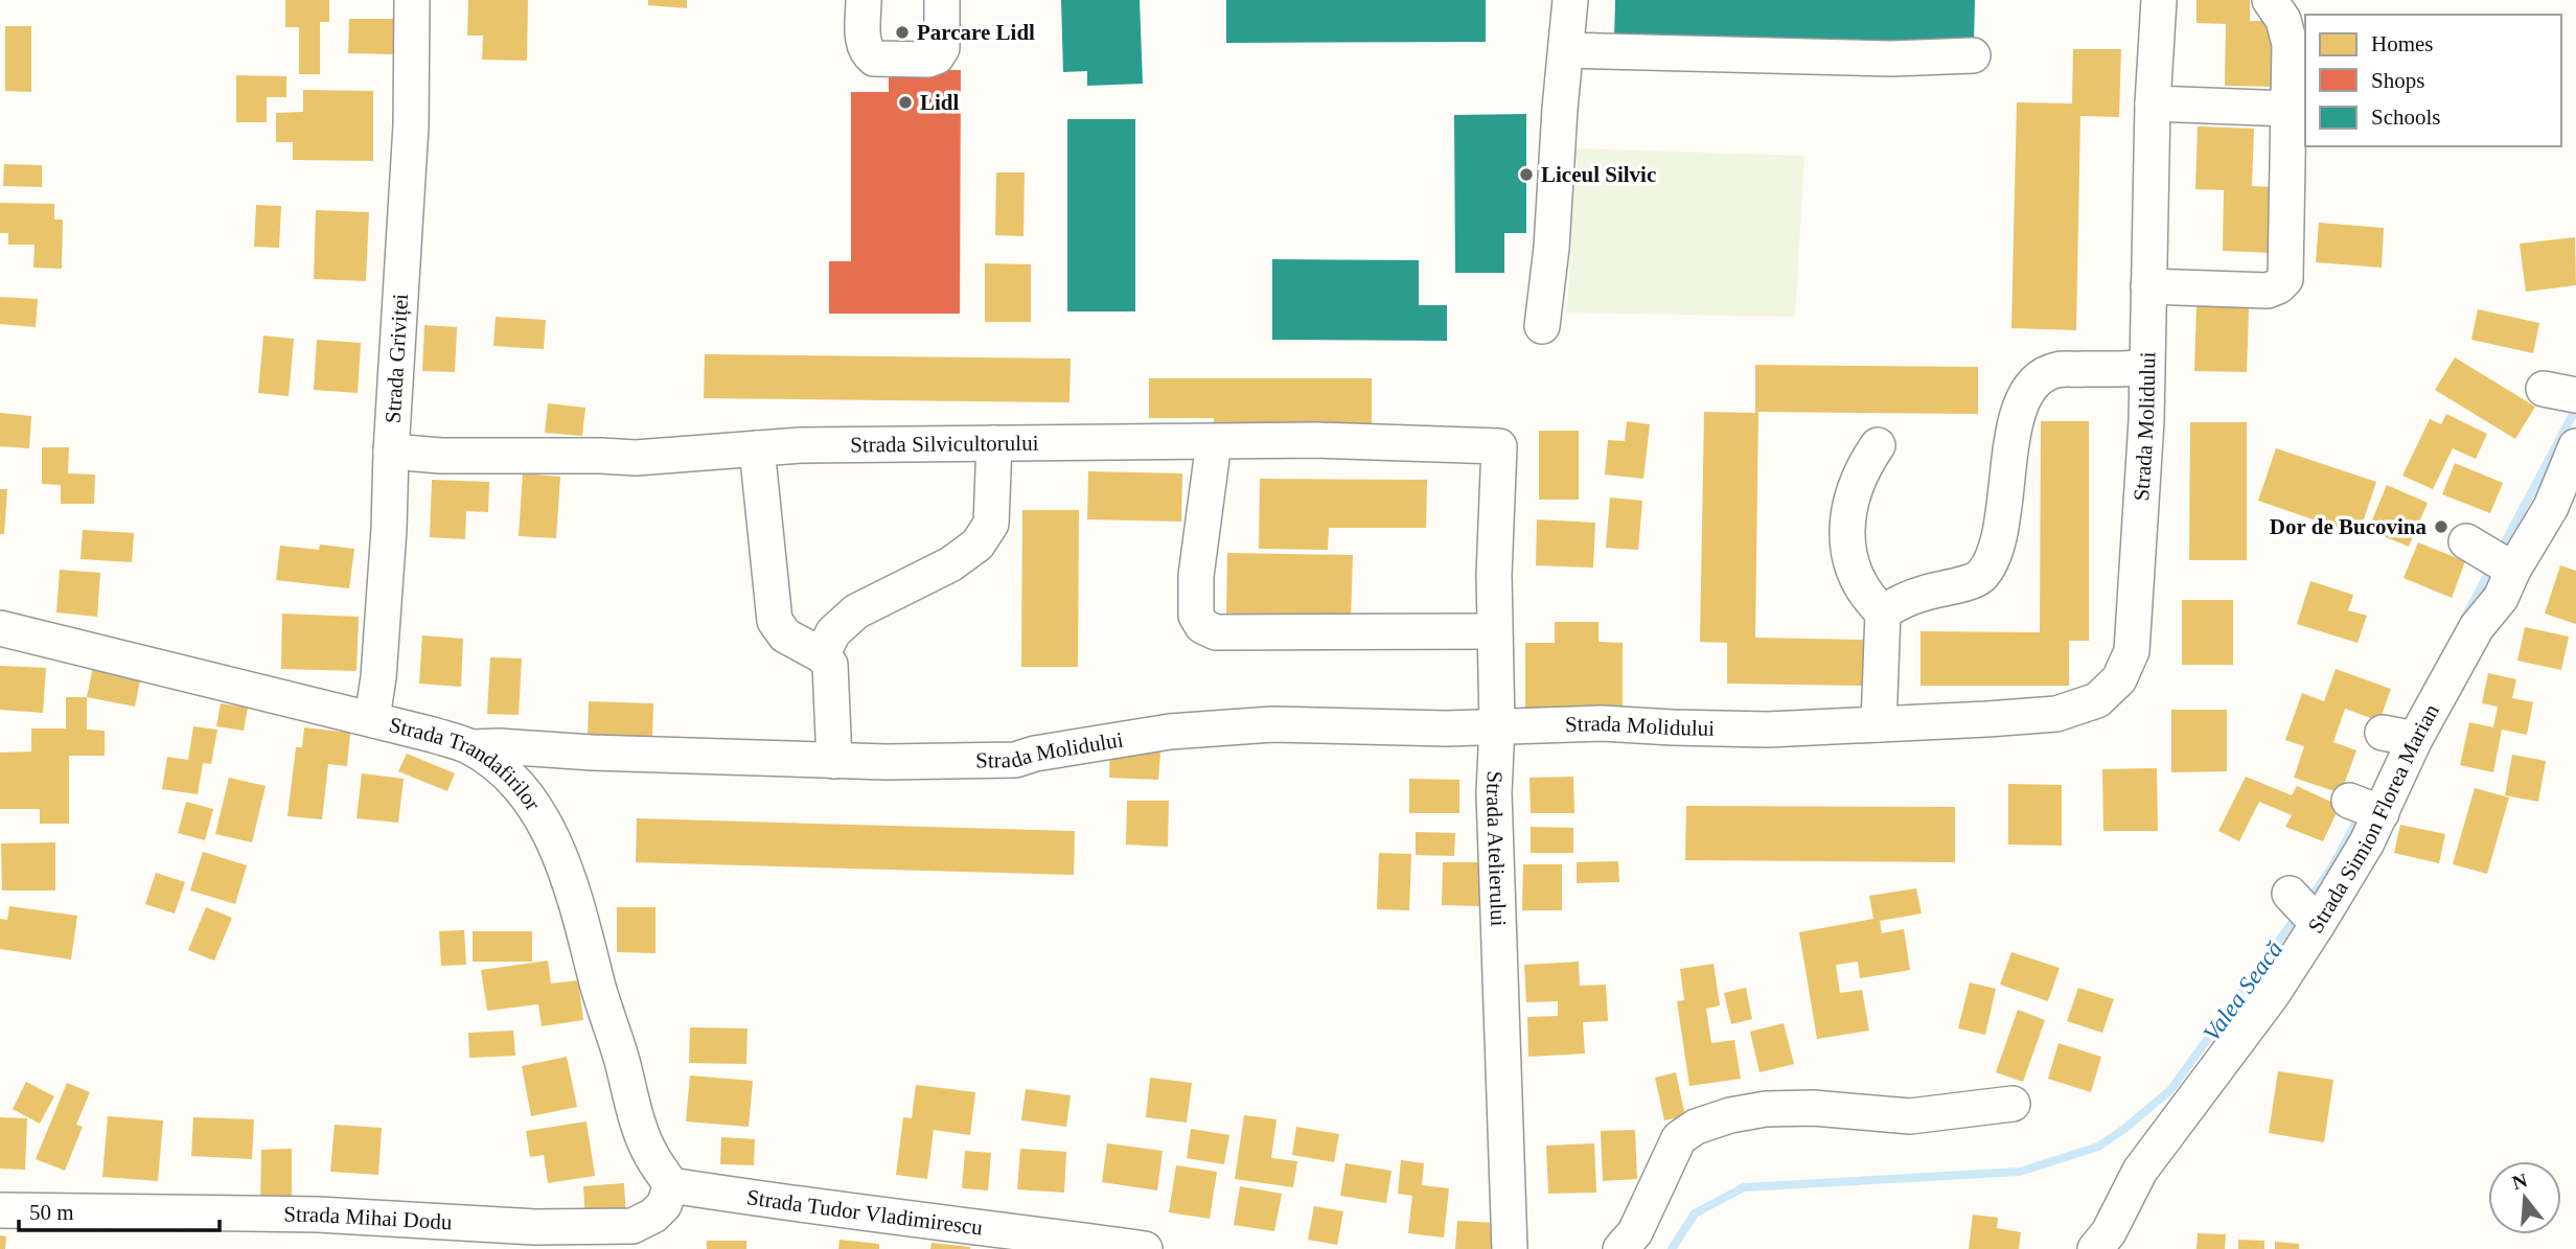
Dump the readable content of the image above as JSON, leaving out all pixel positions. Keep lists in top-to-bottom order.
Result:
{
  "streets": {
    "street": [
      "Strada Griviței",
      "Strada Molidului",
      "Strada Silvicultorului",
      "Strada Trandafirilor",
      "Strada Simion Florea Marian",
      "Strada Atelierului",
      "Strada Tudor Vladimirescu",
      "Strada Mihai Dodu"
    ]
  },
  "crossings": [
    ["Strada Griviței", "Strada Silvicultorului"],
    ["Strada Griviței", "Strada Trandafirilor"],
    ["Strada Molidului", "Strada Trandafirilor"],
    ["Strada Molidului", "Strada Atelierului"],
    ["Strada Silvicultorului", "Strada Atelierului"],
    ["Strada Trandafirilor", "Strada Tudor Vladimirescu"],
    ["Strada Trandafirilor", "Strada Mihai Dodu"],
    ["Strada Tudor Vladimirescu", "Strada Mihai Dodu"]
  ],
  "water": ["Valea Seacă"],
  "places": [
    "Parcare Lidl",
    "Lidl",
    "Liceul Silvic",
    "Dor de Bucovina"
  ],
  "legend": ["Homes", "Shops", "Schools"],
  "scale_bar": "50 m",
  "north": "top"
}
